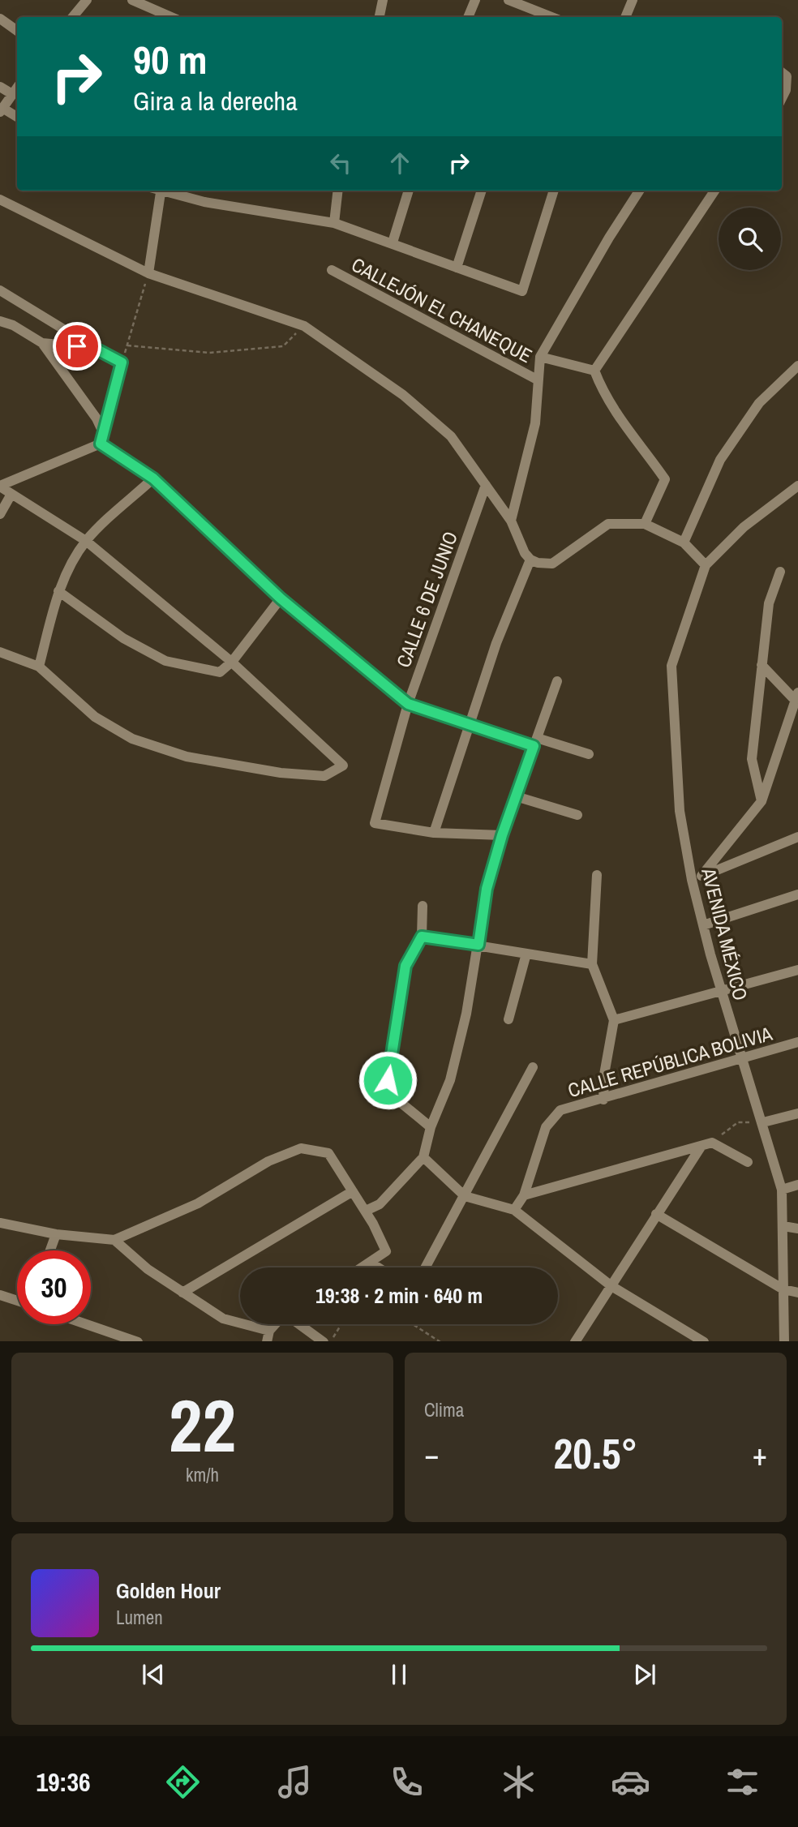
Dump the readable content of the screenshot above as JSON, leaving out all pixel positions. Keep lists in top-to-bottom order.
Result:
{
  "streets": {
    "street": [
      "CALLEJÓN EL CHANEQUE",
      "CALLE 6 DE JUNIO",
      "AVENIDA MÉXICO",
      "CALLE REPÚBLICA BOLIVIA"
    ]
  },
  "crossings": [
    ["AVENIDA MÉXICO", "CALLE REPÚBLICA BOLIVIA"]
  ],
  "page": {
    "turn": ["90 m", "Gira a la derecha"],
    "limit": "30",
    "trip": "19:38 · 2 min · 640 m",
    "tile": [
      ["22", "km/h"],
      "Clima"
    ],
    "heat": ["−", "20.5°", "+"],
    "song": ["Golden Hour", "Lumen"],
    "tabs": "19:36"
  }
}
